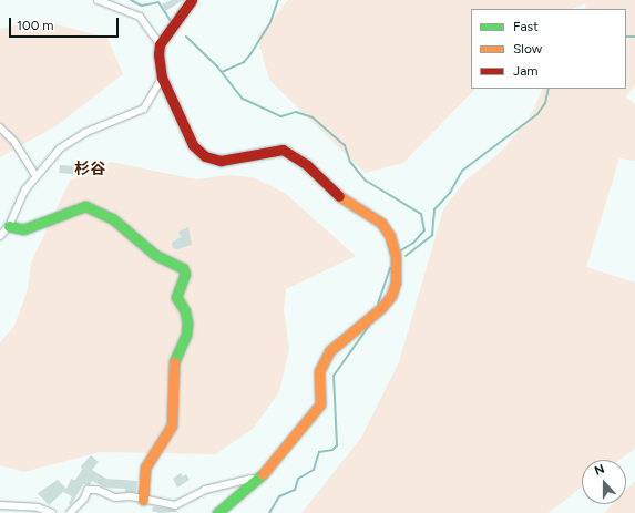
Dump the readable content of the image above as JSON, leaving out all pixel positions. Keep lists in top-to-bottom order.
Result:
{
  "districts": ["杉谷"],
  "legend": ["Fast", "Slow", "Jam"],
  "scale_bar": "100 m",
  "north": "top"
}
